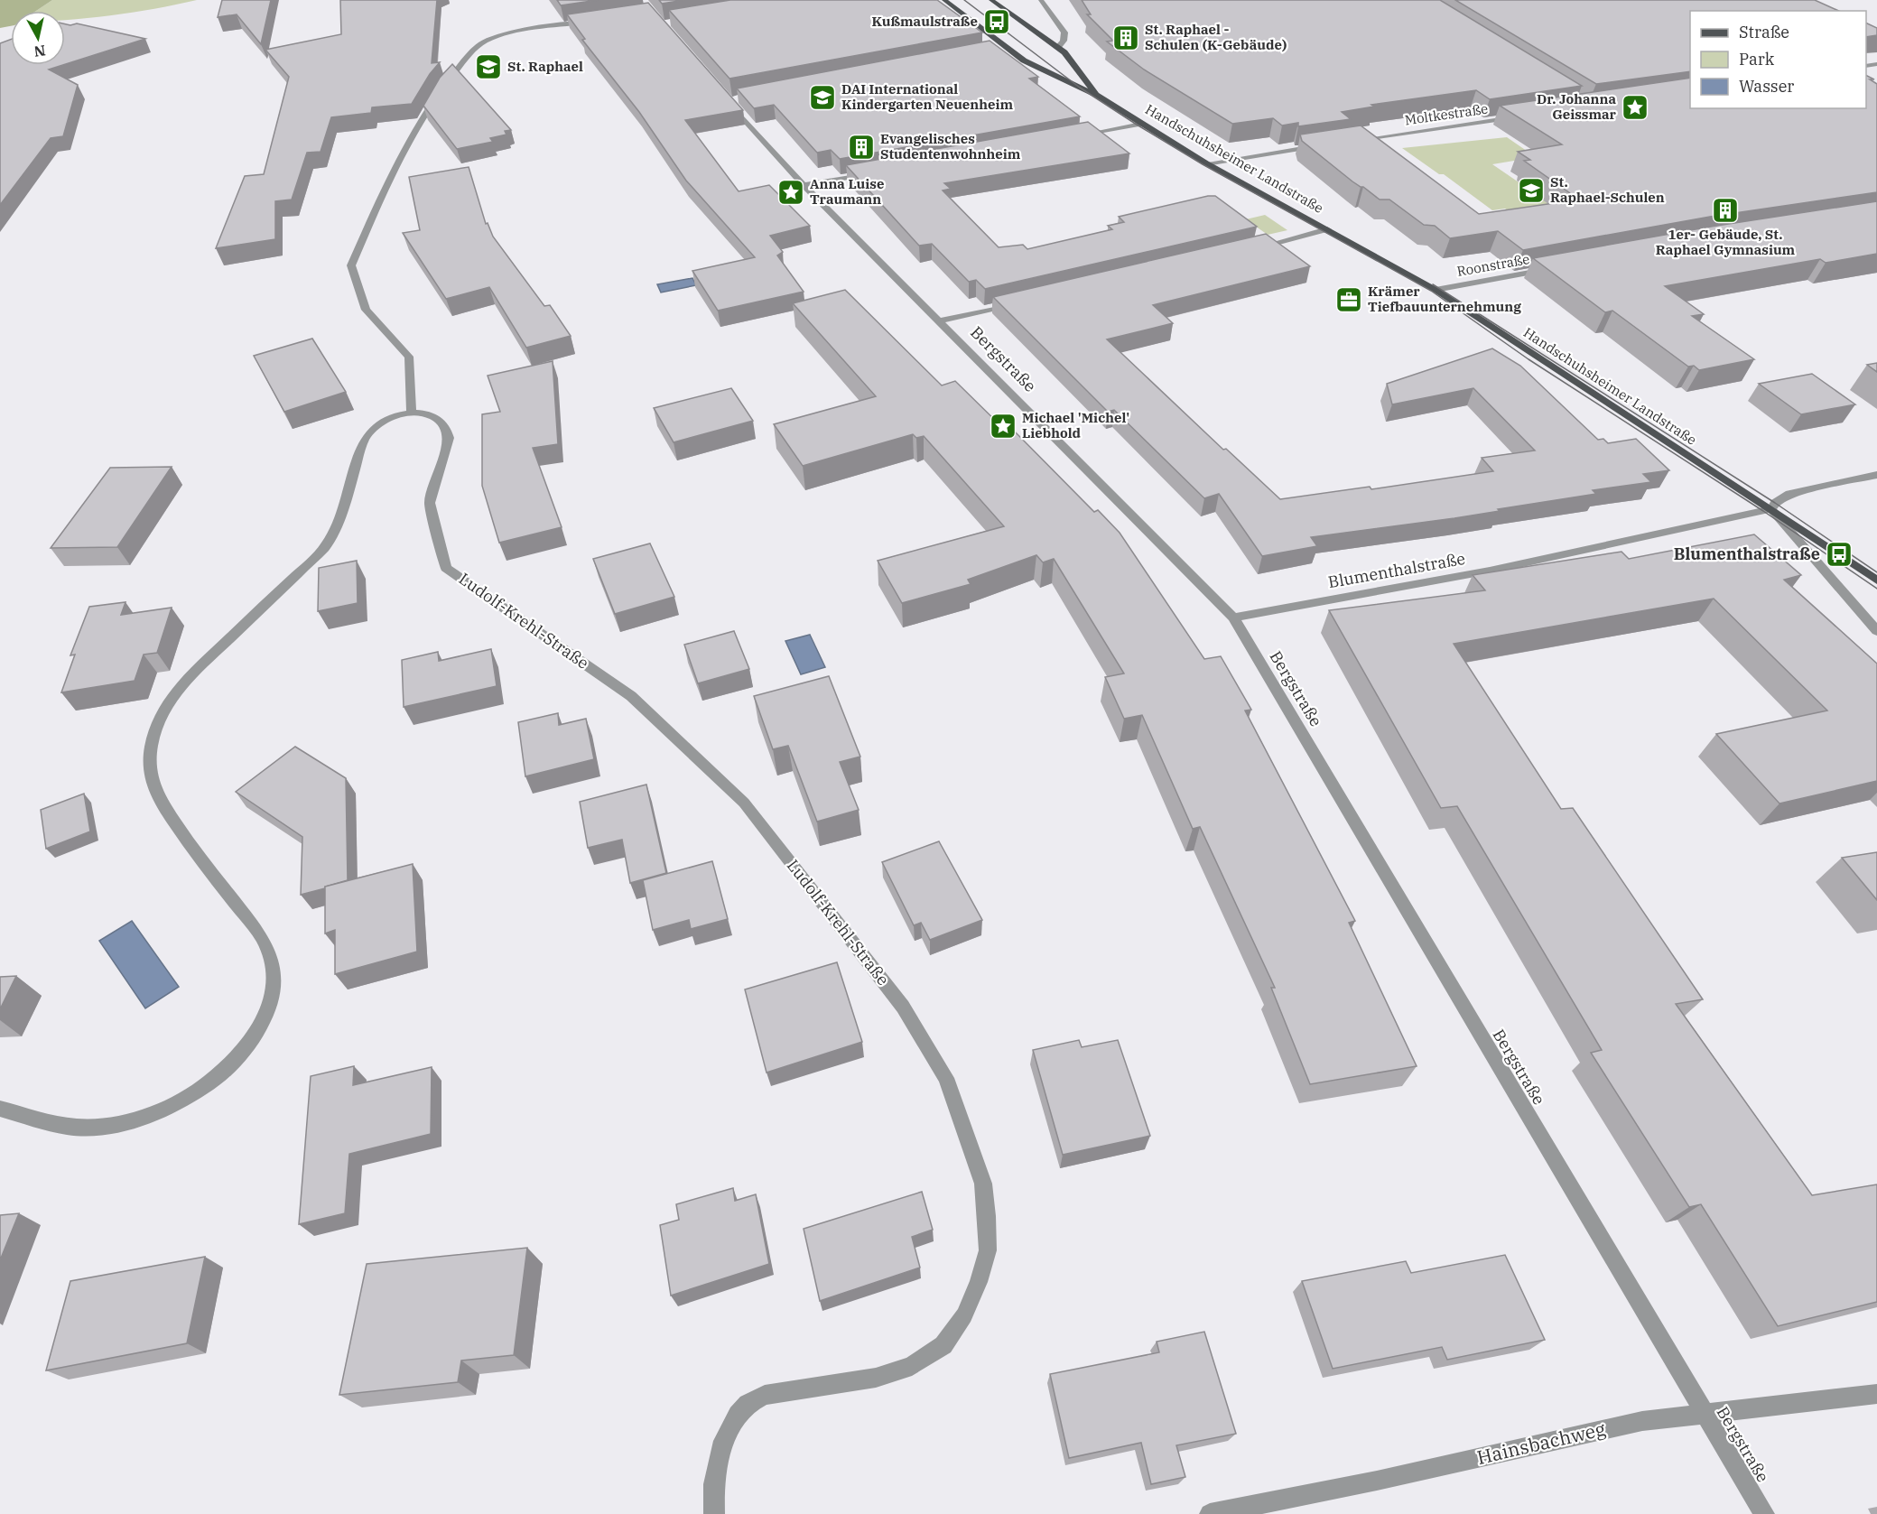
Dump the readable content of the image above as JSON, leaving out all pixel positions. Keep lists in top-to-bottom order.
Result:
{
  "streets": {
    "main road": ["Handschuhsheimer Landstraße"],
    "street": [
      "Moltkestraße",
      "Roonstraße",
      "Bergstraße",
      "Blumenthalstraße",
      "Ludolf-Krehl-Straße",
      "Hainsbachweg"
    ]
  },
  "crossings": [
    ["Handschuhsheimer Landstraße", "Roonstraße"],
    ["Handschuhsheimer Landstraße", "Blumenthalstraße"],
    ["Bergstraße", "Blumenthalstraße"],
    ["Bergstraße", "Hainsbachweg"]
  ],
  "places": {
    "bus stop": ["Kußmaulstraße", "Blumenthalstraße"],
    "building": ["St. Raphael - Schulen (K-Gebäude)", "Evangelisches Studentenwohnheim", "1er- Gebäude, St. Raphael Gymnasium"],
    "school or university": ["St. Raphael", "DAI International Kindergarten Neuenheim", "St. Raphael-Schulen"],
    "place": ["Dr. Johanna Geissmar", "Anna Luise Traumann", "Michael 'Michel' Liebhold"],
    "office": ["Krämer Tiefbauunternehmung"]
  },
  "legend": ["Straße", "Park", "Wasser"],
  "north": "bottom"
}
